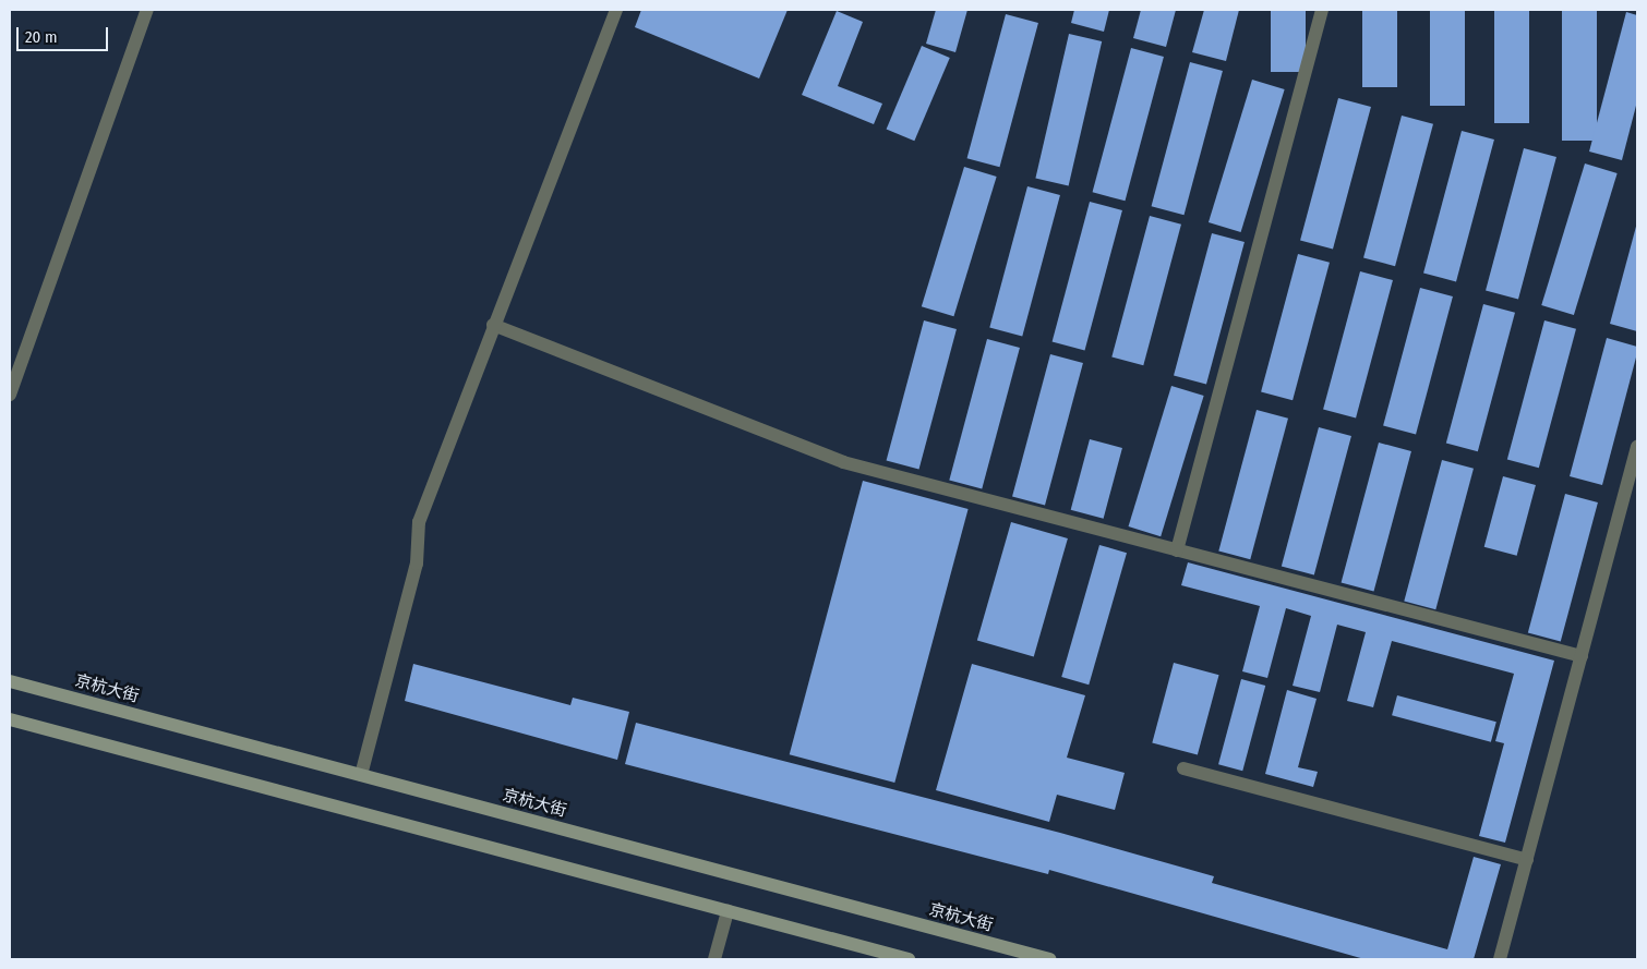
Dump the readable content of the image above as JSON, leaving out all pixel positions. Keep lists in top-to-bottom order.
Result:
{
  "streets": {
    "main road": ["京杭大街"]
  },
  "scale_bar": "20 m"
}
